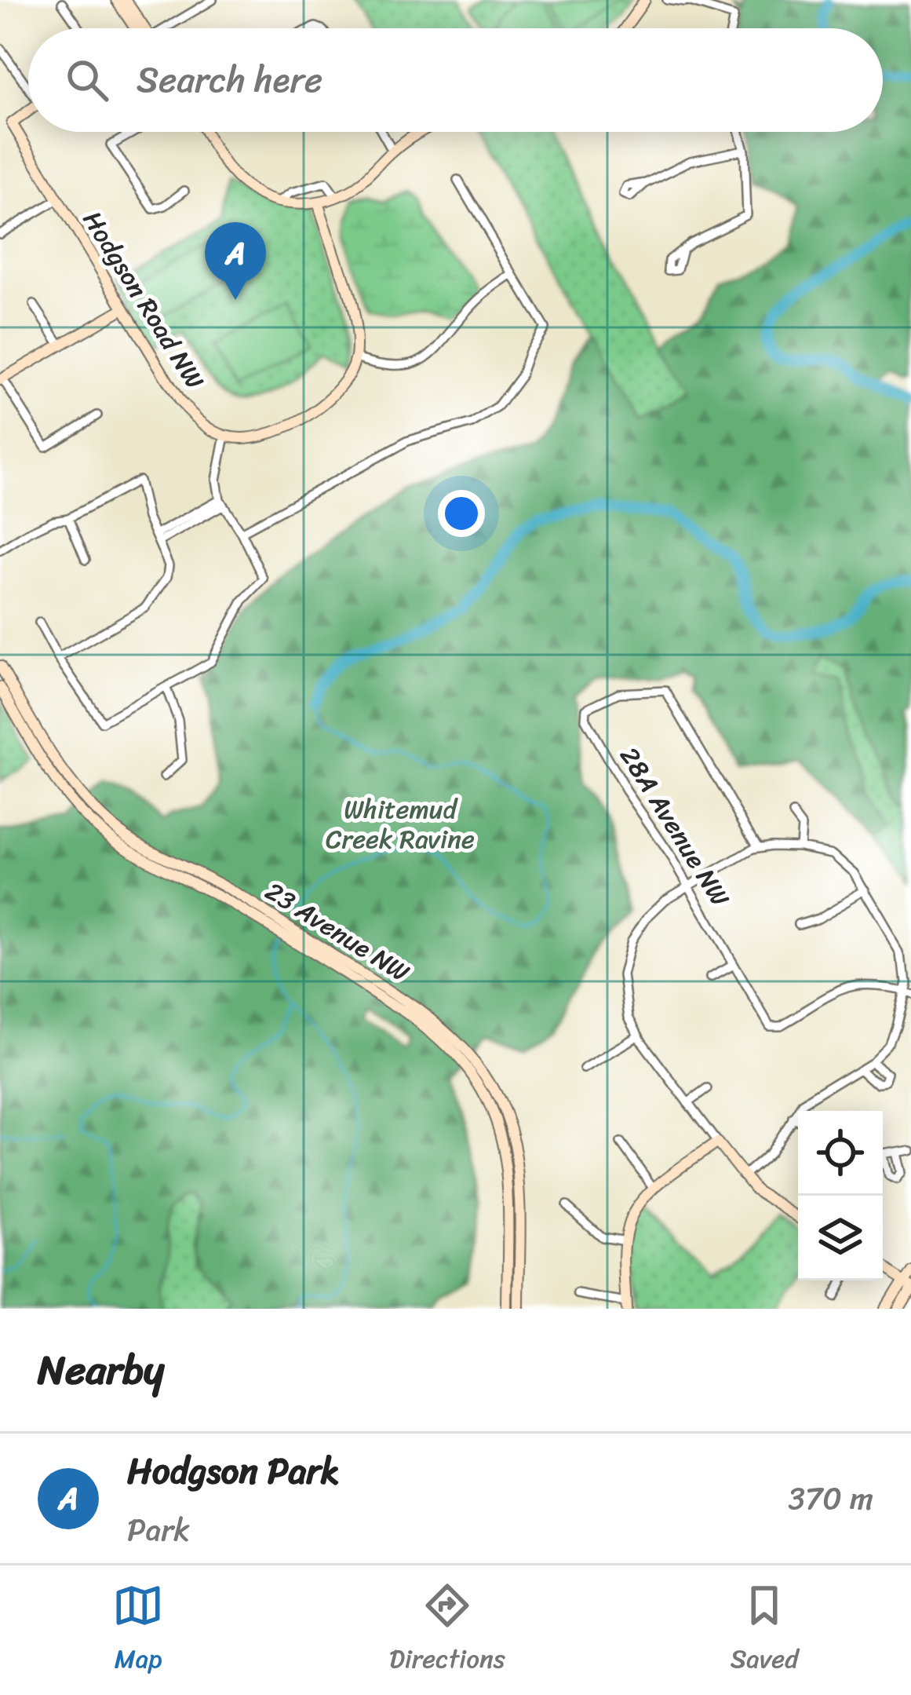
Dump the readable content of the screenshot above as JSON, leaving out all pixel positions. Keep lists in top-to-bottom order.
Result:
{
  "streets": {
    "main road": ["Hodgson Road NW", "23 Avenue NW"],
    "street": ["28A Avenue NW"]
  },
  "parks": ["Whitemud Creek Ravine"],
  "page": {
    "search": "Search here",
    "pins": "A",
    "heading": "Nearby",
    "list": [
      {
        "mark": "A",
        "name": "Hodgson Park",
        "note": "Park",
        "value": "370 m"
      }
    ],
    "nav": ["Map", "Directions", "Saved"]
  }
}
